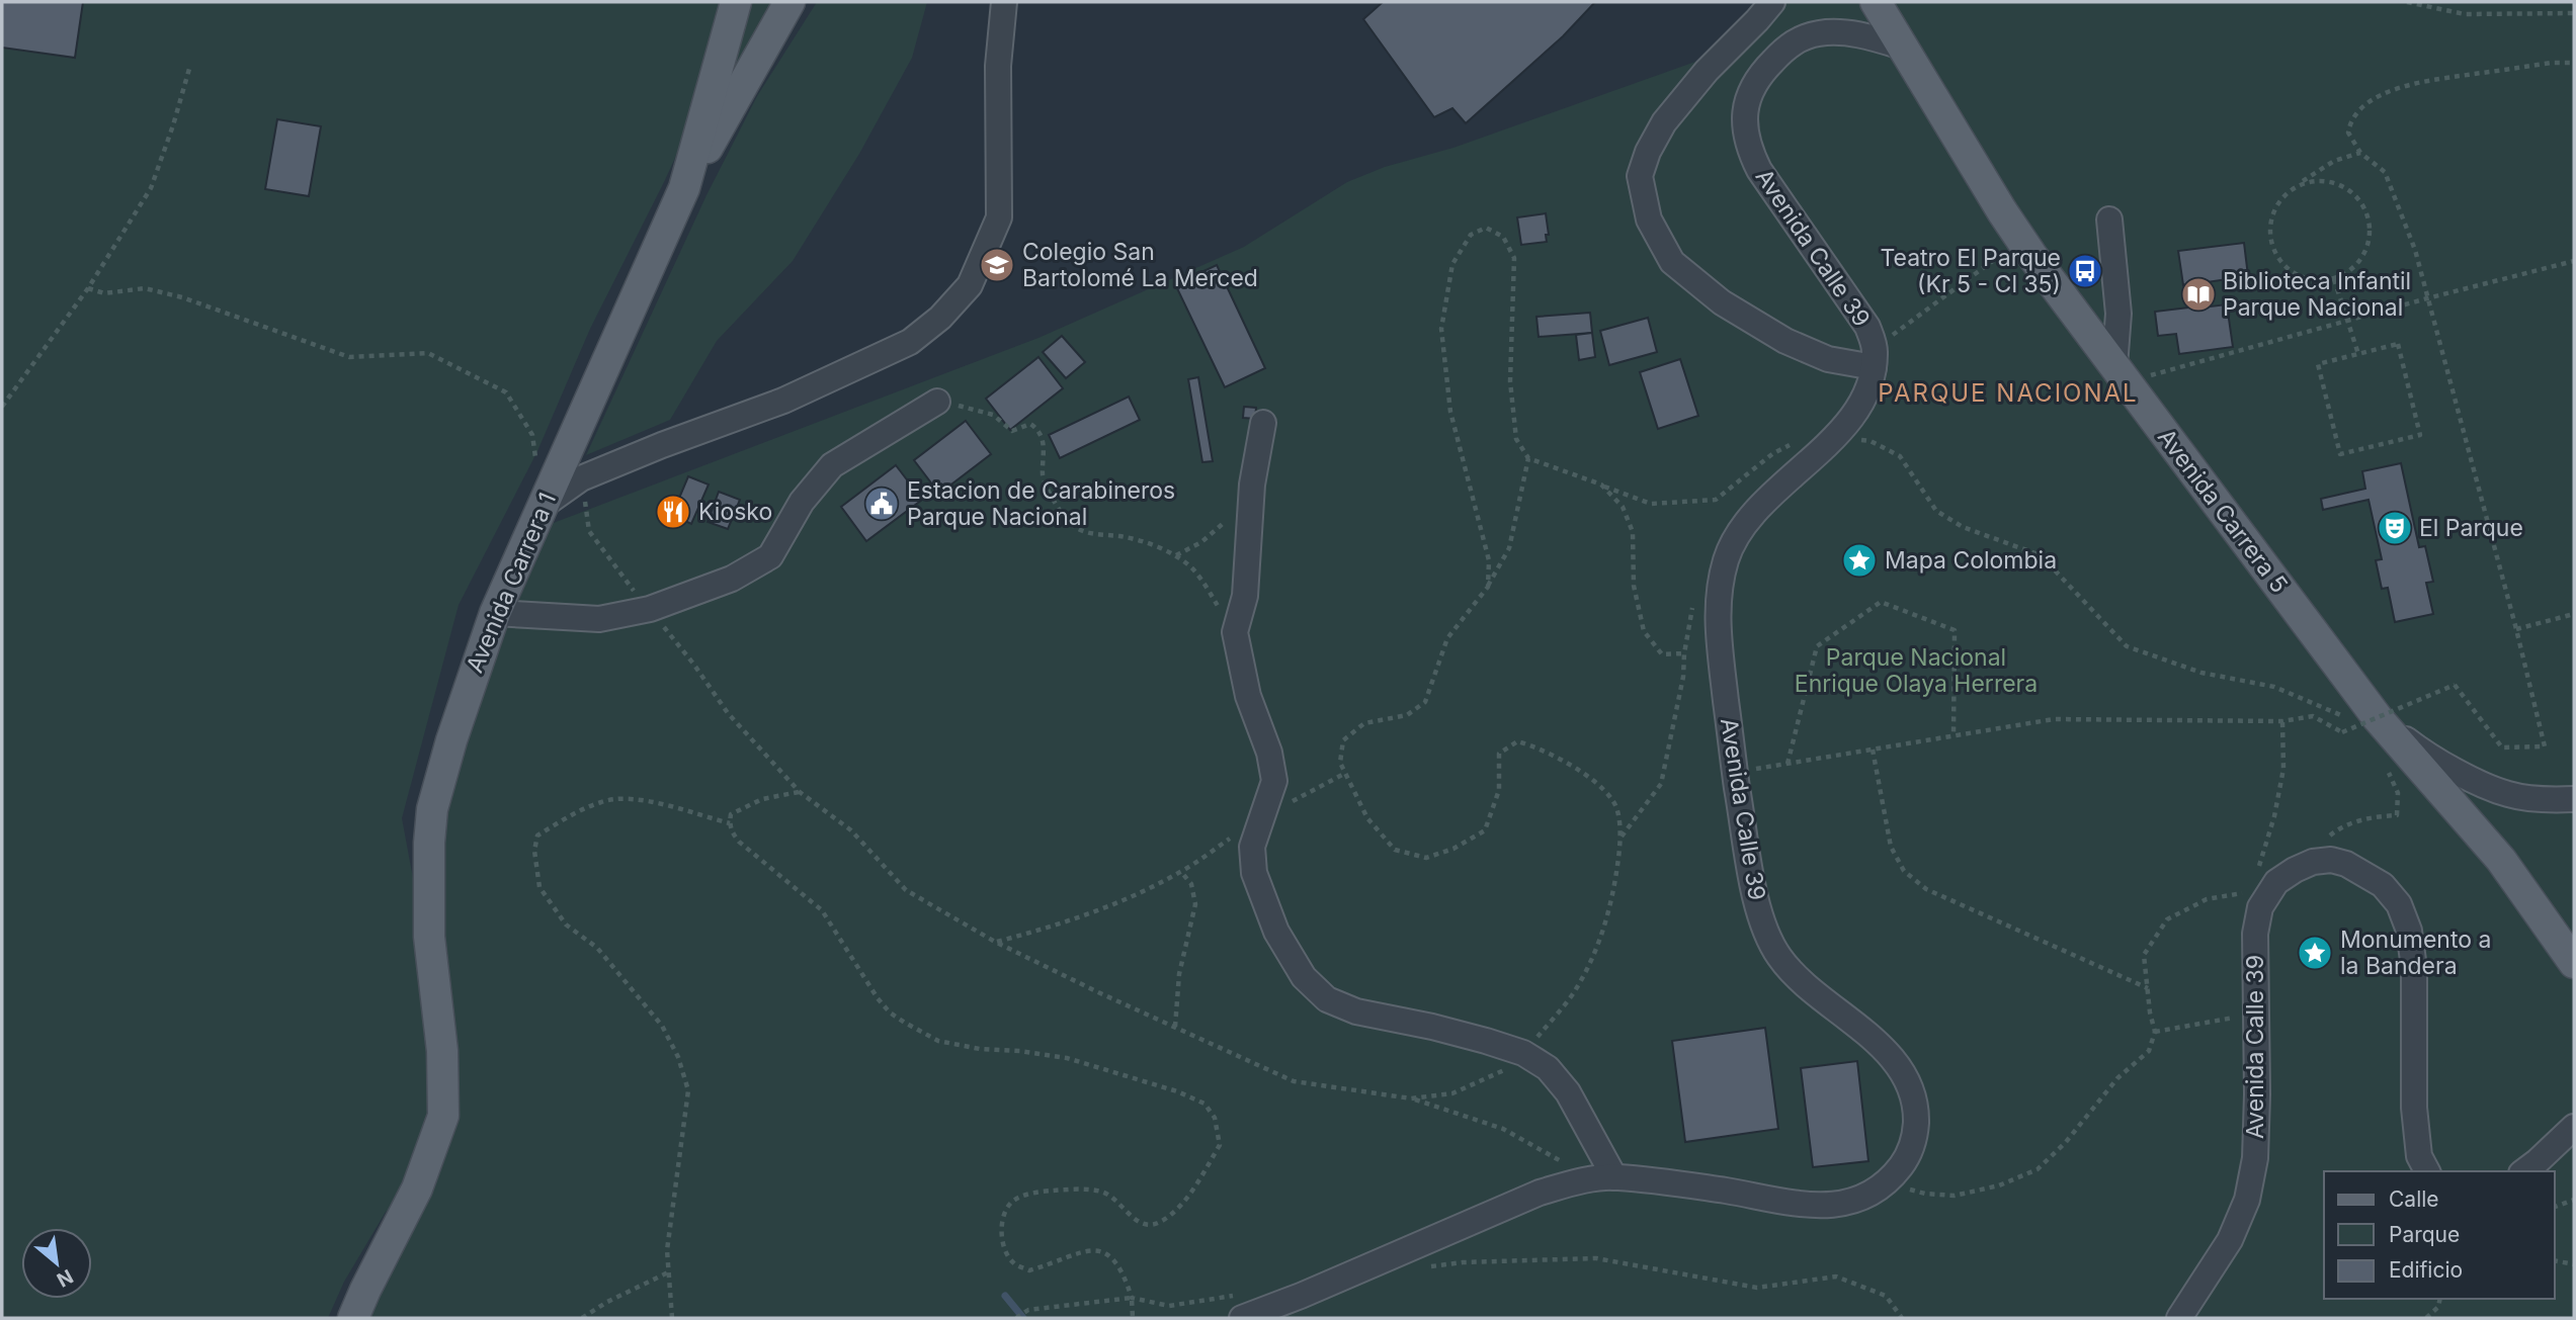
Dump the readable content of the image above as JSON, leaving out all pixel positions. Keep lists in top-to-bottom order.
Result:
{
  "streets": {
    "main road": ["Avenida Carrera 5", "Avenida Carrera 1"],
    "street": ["Avenida Calle 39"]
  },
  "crossings": [
    ["Avenida Calle 39", "Avenida Carrera 5"]
  ],
  "districts": ["PARQUE NACIONAL"],
  "parks": ["Parque Nacional Enrique Olaya Herrera"],
  "places": {
    "school or university": ["Colegio San Bartolomé La Merced"],
    "bus stop": ["Teatro El Parque (Kr 5 - Cl 35)"],
    "library": ["Biblioteca Infantil Parque Nacional"],
    "public building": ["Estacion de Carabineros Parque Nacional"],
    "restaurant": ["Kiosko"],
    "theatre": ["El Parque"],
    "place": ["Mapa Colombia", "Monumento a la Bandera"]
  },
  "legend": ["Calle", "Parque", "Edificio"],
  "north": "bottom right"
}
